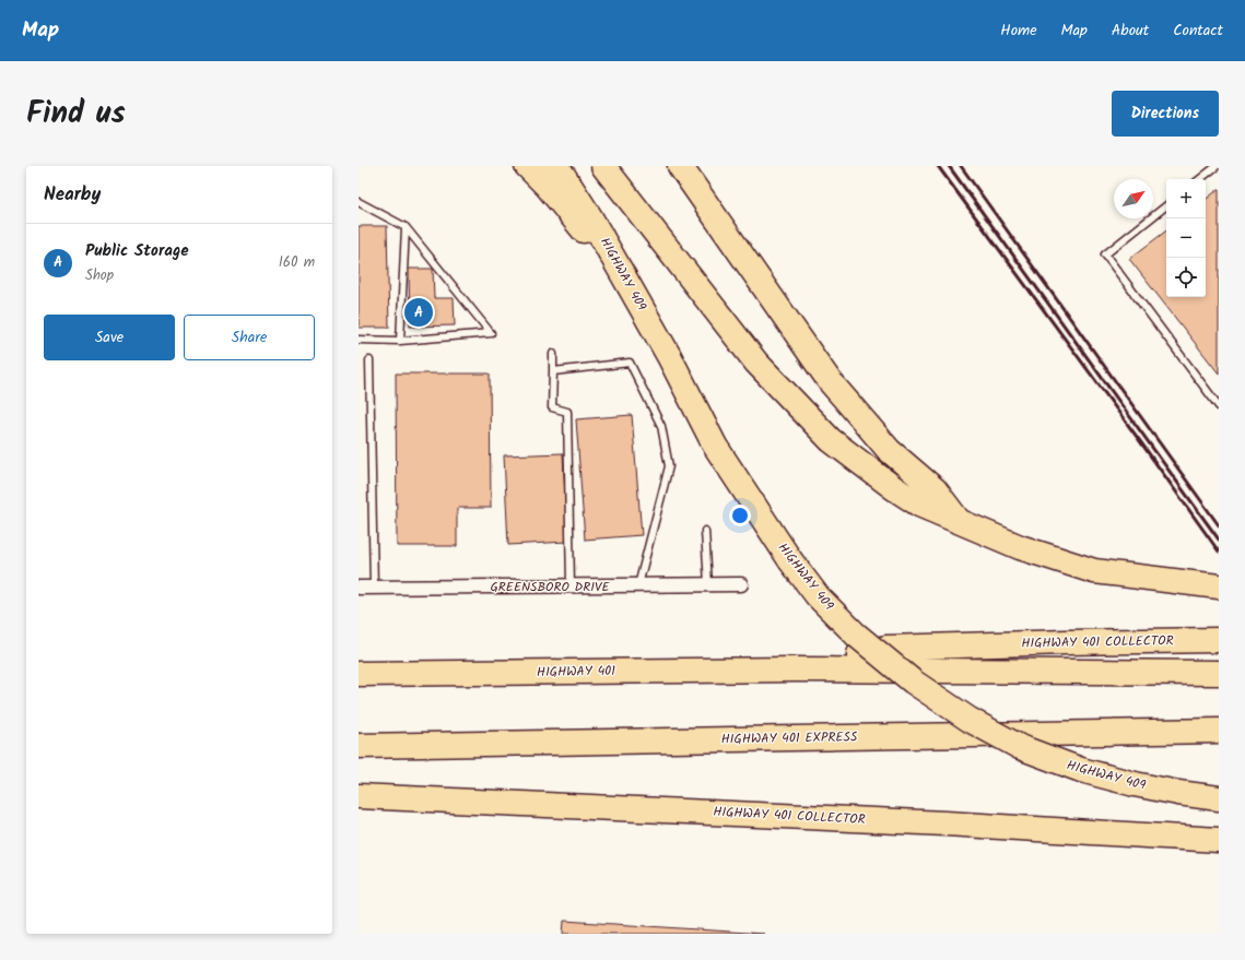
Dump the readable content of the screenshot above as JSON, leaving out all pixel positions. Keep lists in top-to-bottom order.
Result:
{
  "streets": {
    "highway": [
      "HIGHWAY 409",
      "HIGHWAY 401 COLLECTOR",
      "HIGHWAY 401",
      "HIGHWAY 401 EXPRESS"
    ],
    "street": ["GREENSBORO DRIVE"]
  },
  "crossings": [
    ["HIGHWAY 401 COLLECTOR", "HIGHWAY 401"]
  ],
  "north": "top right",
  "page": {
    "header": "Map",
    "nav": [
      "Home",
      "Map",
      "About",
      "Contact"
    ],
    "title": "Find us",
    "buttons": [
      "Directions",
      ["Save", "Share"]
    ],
    "heading": "Nearby",
    "map_buttons": ["+", "−"],
    "list": [
      {
        "mark": "A",
        "name": "Public Storage",
        "note": "Shop",
        "value": "160 m"
      }
    ],
    "pins": "A"
  }
}
